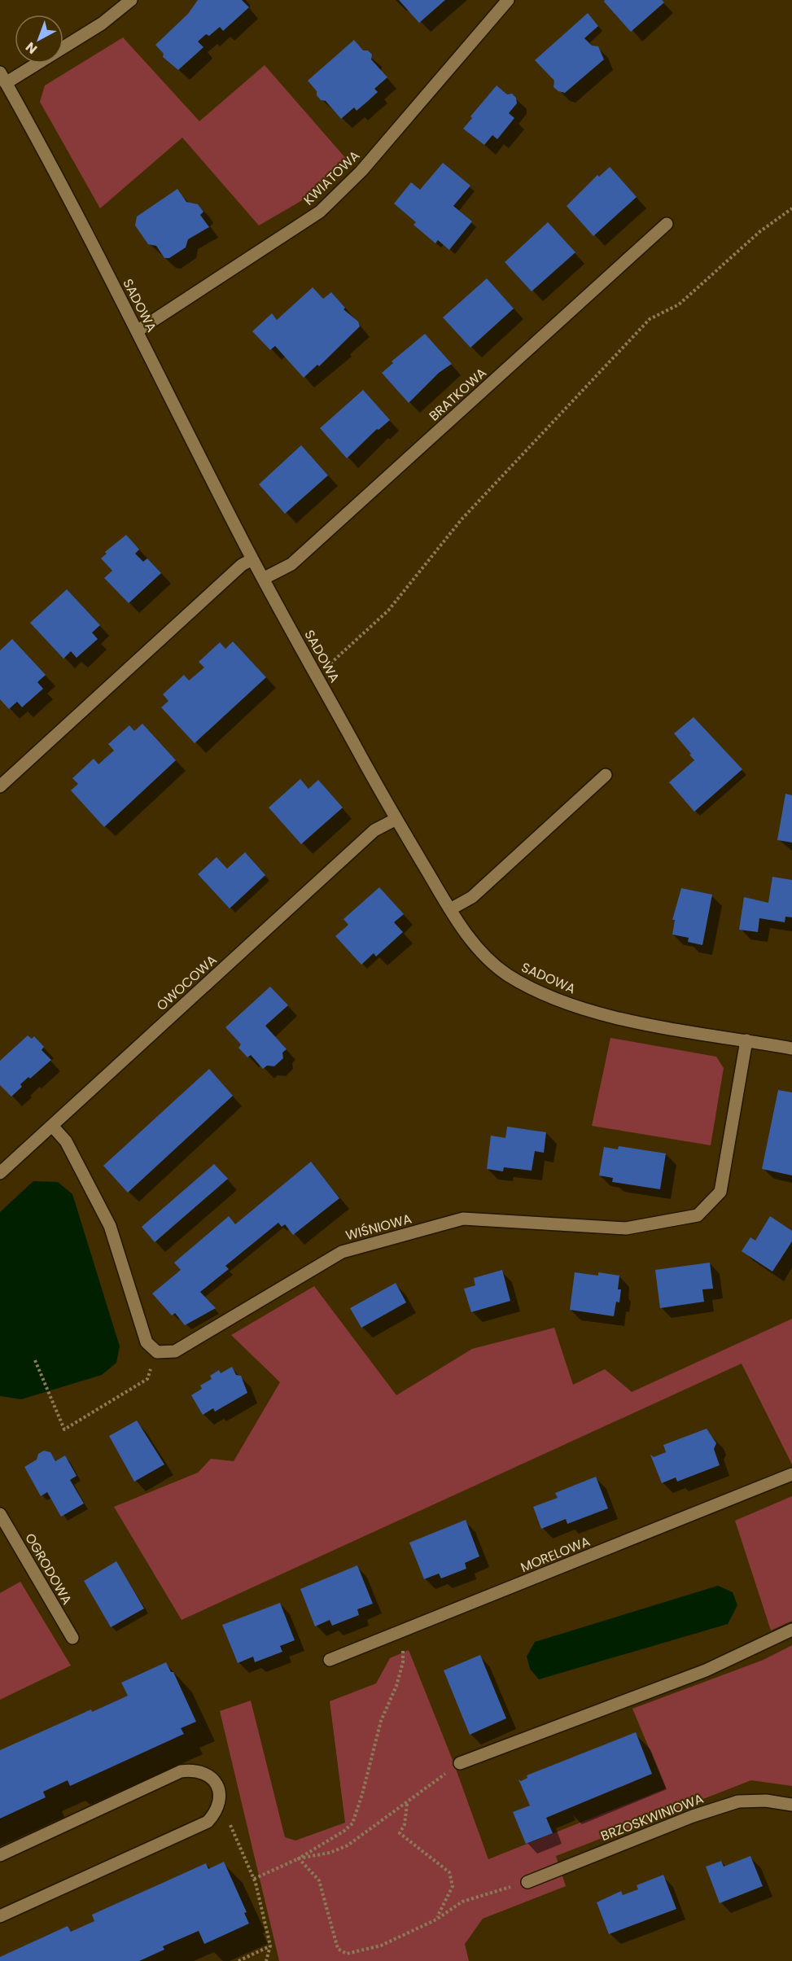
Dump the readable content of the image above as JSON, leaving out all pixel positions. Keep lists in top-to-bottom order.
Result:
{
  "streets": {
    "street": [
      "KWIATOWA",
      "SADOWA",
      "BRATKOWA",
      "OWOCOWA",
      "WIŚNIOWA",
      "MORELOWA",
      "OGRODOWA",
      "BRZOSKWINIOWA"
    ]
  },
  "crossings": [
    ["KWIATOWA", "SADOWA"],
    ["SADOWA", "BRATKOWA"],
    ["SADOWA", "OWOCOWA"],
    ["SADOWA", "WIŚNIOWA"]
  ],
  "north": "bottom left"
}
